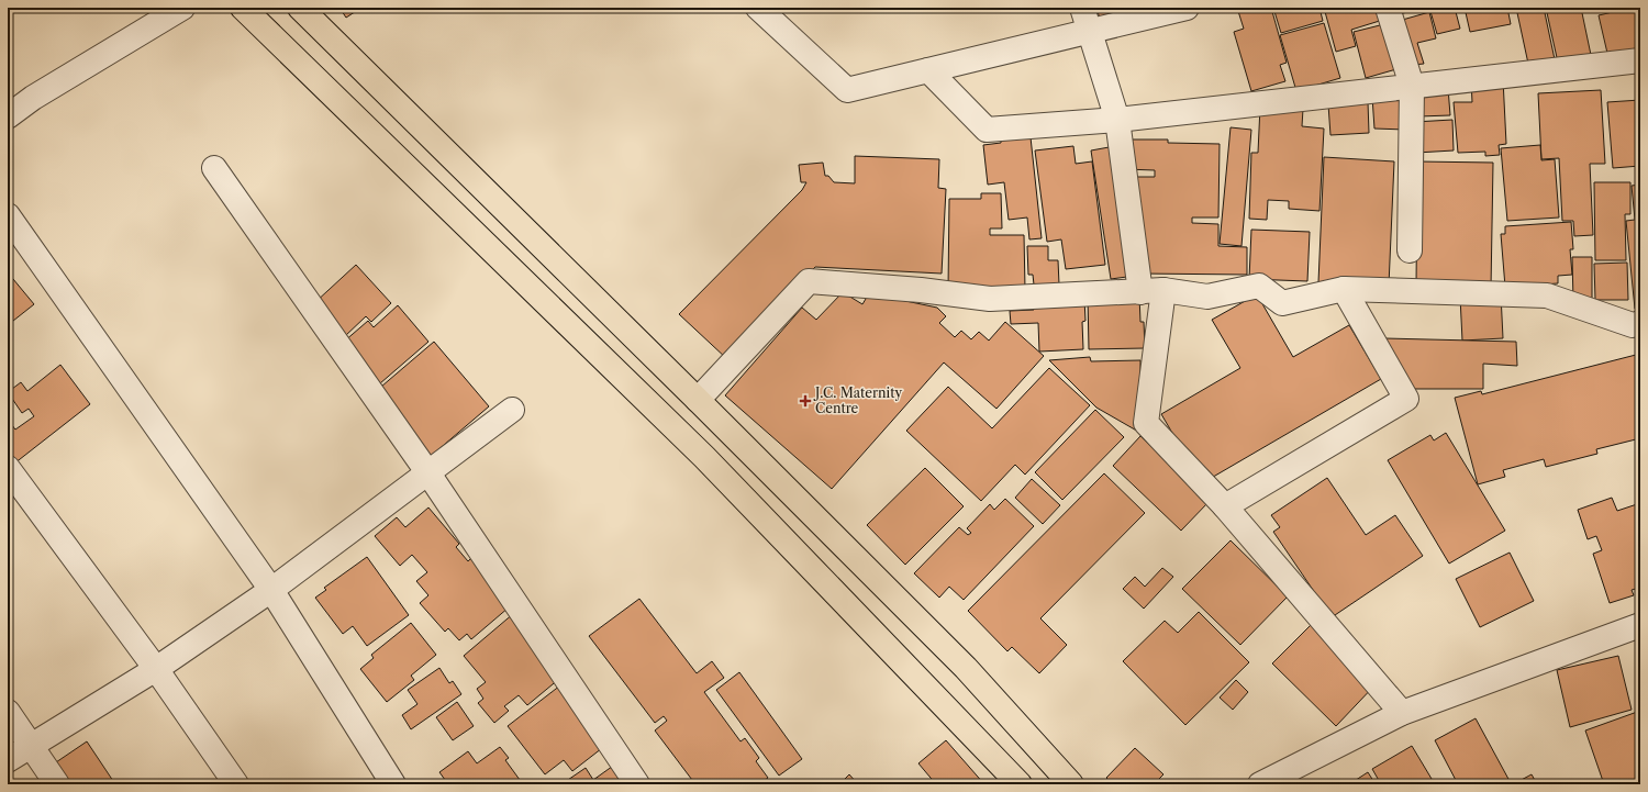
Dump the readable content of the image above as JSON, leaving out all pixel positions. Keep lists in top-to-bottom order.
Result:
{
  "places": {
    "health": ["J.C. Maternity Centre"]
  }
}
